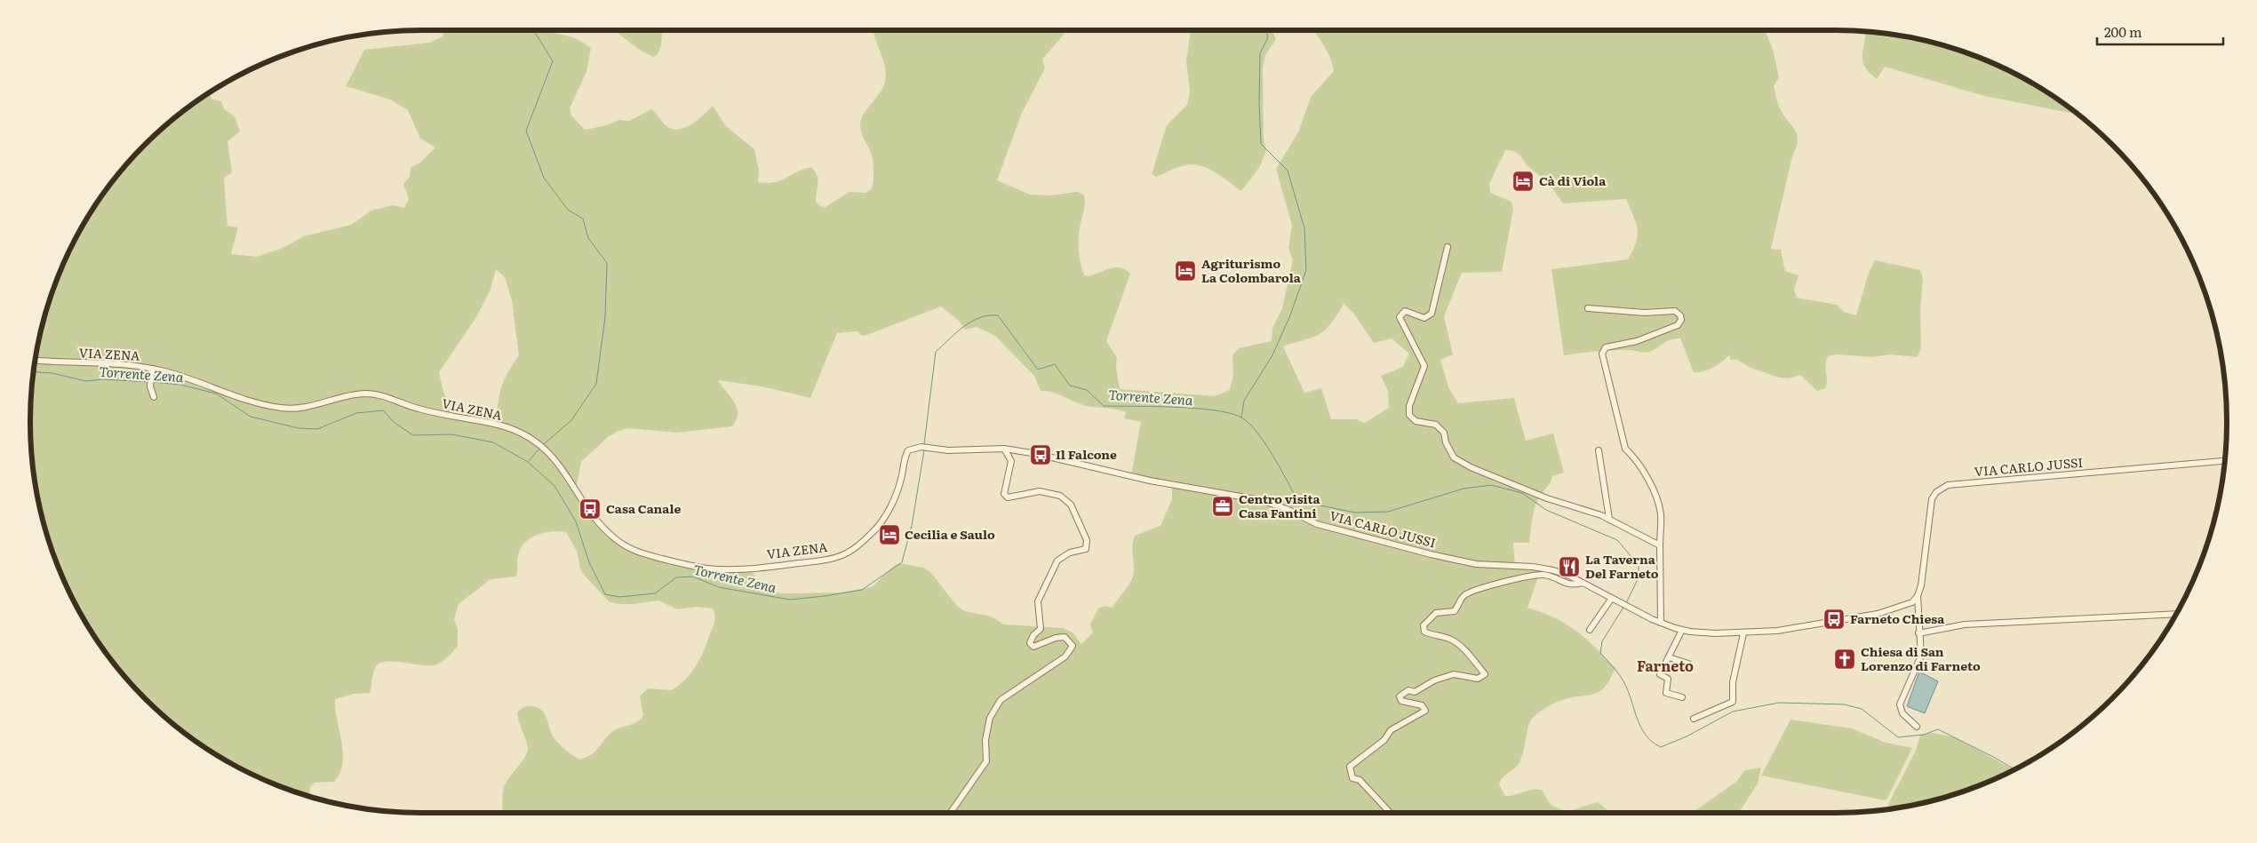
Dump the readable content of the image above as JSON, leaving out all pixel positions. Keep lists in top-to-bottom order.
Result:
{
  "streets": {
    "street": ["VIA ZENA", "VIA CARLO JUSSI"]
  },
  "crossings": [
    ["VIA ZENA", "VIA CARLO JUSSI"]
  ],
  "districts": ["Farneto"],
  "water": ["Torrente Zena"],
  "places": {
    "hotel": ["Cà di Viola", "Agriturismo La Colombarola", "Cecilia e Saulo"],
    "bus stop": ["Il Falcone", "Casa Canale", "Farneto Chiesa"],
    "office": ["Centro visita Casa Fantini"],
    "restaurant": ["La Taverna Del Farneto"],
    "church": ["Chiesa di San Lorenzo di Farneto"]
  },
  "scale_bar": "200 m"
}
